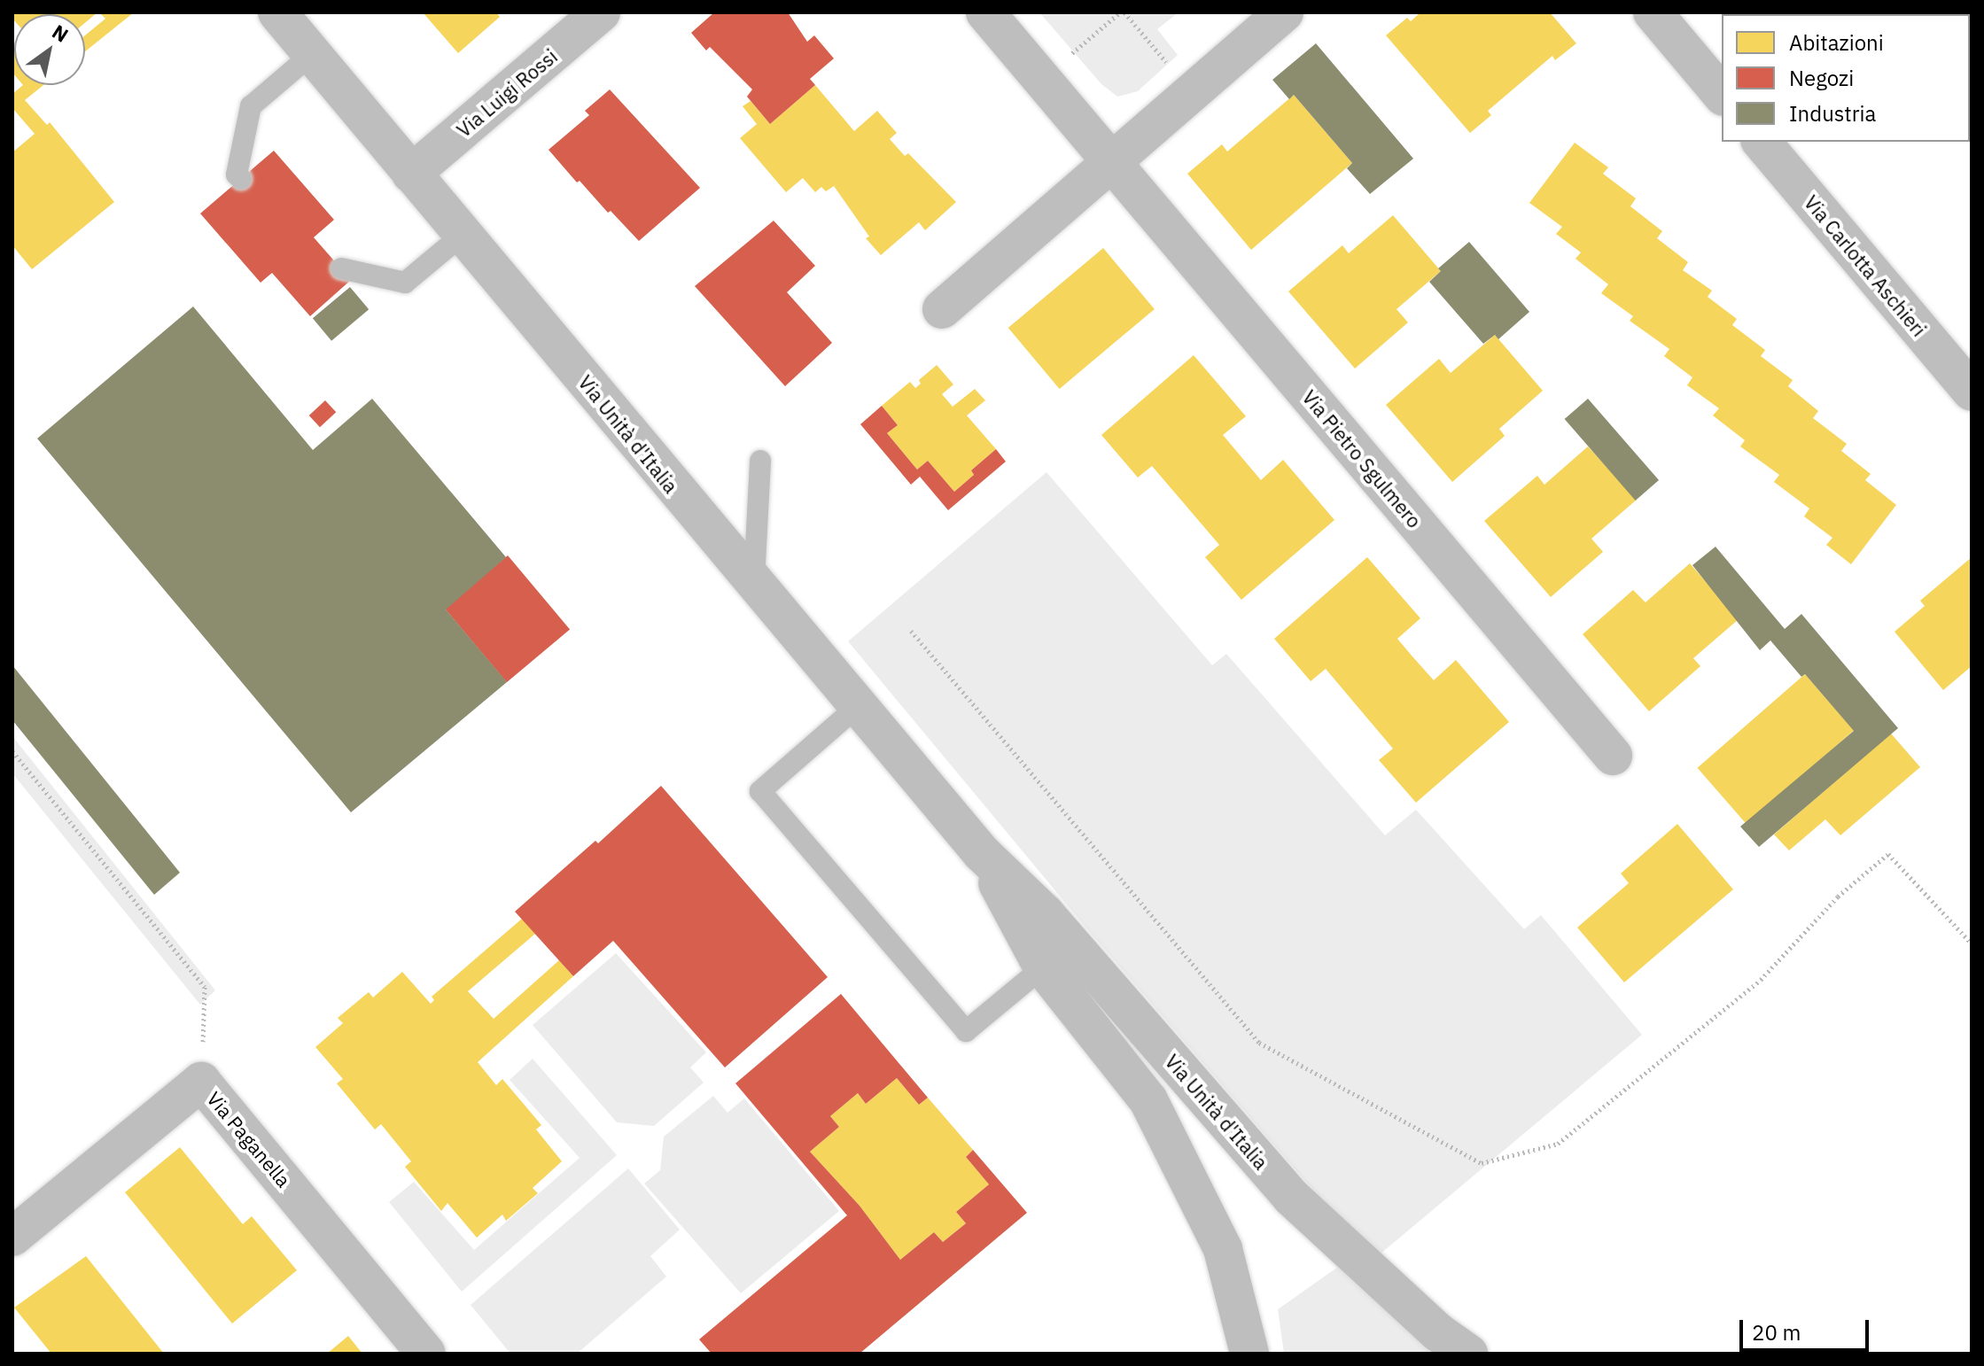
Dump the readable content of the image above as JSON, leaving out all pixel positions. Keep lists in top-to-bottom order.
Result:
{
  "streets": {
    "street": [
      "Via Luigi Rossi",
      "Via Carlotta Aschieri",
      "Via Unità d'Italia",
      "Via Pietro Sgulmero",
      "Via Paganella"
    ]
  },
  "crossings": [
    ["Via Luigi Rossi", "Via Unità d'Italia"]
  ],
  "legend": ["Abitazioni", "Negozi", "Industria"],
  "scale_bar": "20 m",
  "north": "top right"
}
